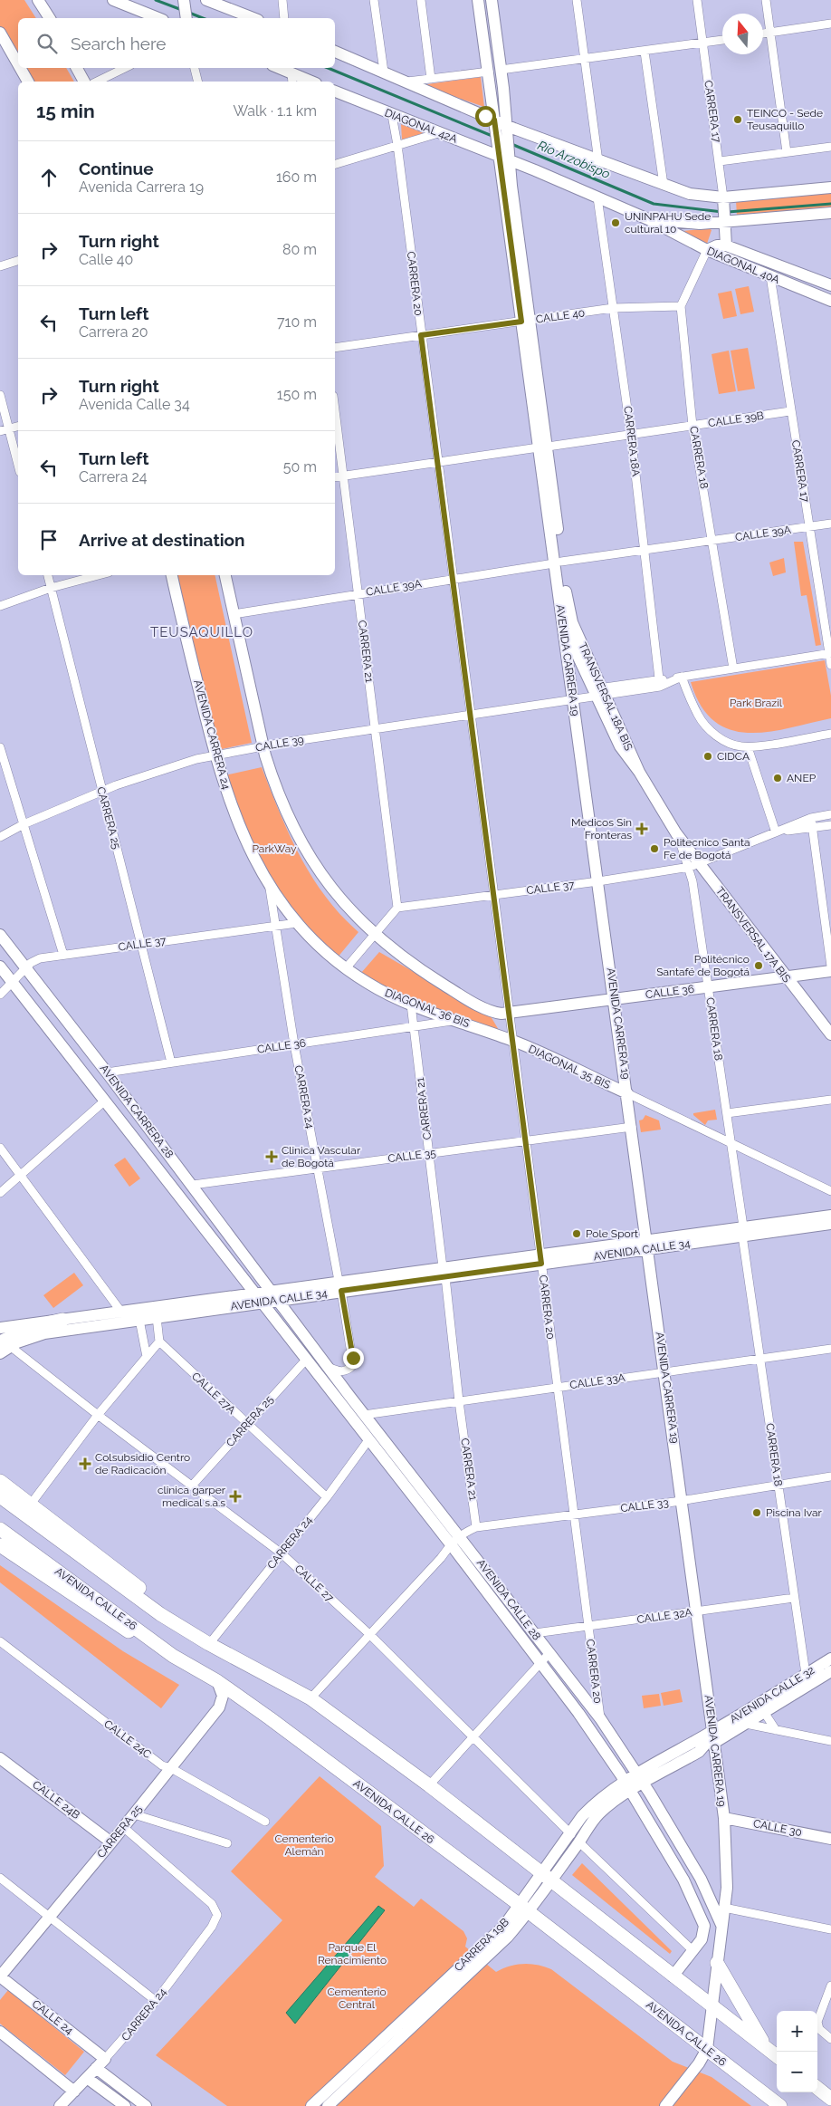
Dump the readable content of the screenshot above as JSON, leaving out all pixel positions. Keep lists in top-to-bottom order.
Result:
{
  "streets": {
    "main road": [
      "CARRERA 17",
      "DIAGONAL 42A",
      "DIAGONAL 40A",
      "AVENIDA CARRERA 19",
      "TRANSVERSAL 18A BIS",
      "AVENIDA CARRERA 24",
      "CARRERA 25",
      "TRANSVERSAL 17A BIS",
      "CALLE 36",
      "DIAGONAL 36 BIS",
      "DIAGONAL 35 BIS",
      "CARRERA 24",
      "AVENIDA CARRERA 28",
      "AVENIDA CALLE 34",
      "AVENIDA CALLE 26",
      "AVENIDA CALLE 28",
      "AVENIDA CALLE 32",
      "CALLE 24B",
      "CALLE 30",
      "CARRERA 19B",
      "CALLE 24"
    ],
    "street": [
      "CARRERA 20",
      "CALLE 40",
      "CALLE 39B",
      "CARRERA 18A",
      "CARRERA 18",
      "CALLE 39A",
      "CARRERA 21",
      "CALLE 39",
      "CALLE 37",
      "CALLE 35",
      "CALLE 33A",
      "CALLE 27A",
      "CALLE 33",
      "CALLE 27",
      "CALLE 32A",
      "CALLE 24C"
    ]
  },
  "crossings": [
    ["CARRERA 17", "DIAGONAL 40A"],
    ["CARRERA 17", "CALLE 39B"],
    ["CARRERA 17", "CALLE 39A"],
    ["CARRERA 17", "CALLE 39"],
    ["DIAGONAL 42A", "DIAGONAL 40A"],
    ["DIAGONAL 42A", "CARRERA 20"],
    ["DIAGONAL 42A", "AVENIDA CARRERA 19"],
    ["DIAGONAL 40A", "CARRERA 18A"],
    ["DIAGONAL 40A", "AVENIDA CARRERA 19"],
    ["CARRERA 20", "CALLE 40"],
    ["CARRERA 20", "CALLE 39B"],
    ["CARRERA 20", "CALLE 39A"],
    ["CARRERA 20", "CALLE 39"],
    ["CARRERA 20", "CALLE 37"],
    ["CARRERA 20", "CALLE 36"],
    ["CARRERA 20", "DIAGONAL 36 BIS"],
    ["CARRERA 20", "DIAGONAL 35 BIS"],
    ["CARRERA 20", "CALLE 35"],
    ["CARRERA 20", "AVENIDA CALLE 34"],
    ["CARRERA 20", "CALLE 33A"],
    ["CARRERA 20", "CALLE 33"],
    ["CARRERA 20", "AVENIDA CALLE 28"],
    ["CARRERA 20", "CALLE 32A"],
    ["CALLE 40", "CARRERA 18A"],
    ["CALLE 40", "CARRERA 18"],
    ["CALLE 40", "AVENIDA CARRERA 19"],
    ["CALLE 39B", "CARRERA 18A"],
    ["CALLE 39B", "CARRERA 18"],
    ["CALLE 39B", "CARRERA 21"],
    ["CALLE 39B", "AVENIDA CARRERA 19"],
    ["CARRERA 18A", "CALLE 39A"],
    ["CARRERA 18A", "CALLE 39"],
    ["CARRERA 18", "CALLE 39A"],
    ["CARRERA 18", "CALLE 39"],
    ["CARRERA 18", "CALLE 37"],
    ["CARRERA 18", "TRANSVERSAL 17A BIS"],
    ["CARRERA 18", "CALLE 36"],
    ["CARRERA 18", "AVENIDA CALLE 34"],
    ["CARRERA 18", "CALLE 33A"],
    ["CARRERA 18", "CALLE 33"],
    ["CARRERA 18", "CALLE 32A"],
    ["CARRERA 18", "AVENIDA CALLE 32"],
    ["CALLE 39A", "CARRERA 21"],
    ["CALLE 39A", "AVENIDA CARRERA 19"],
    ["CARRERA 21", "CALLE 39"],
    ["CARRERA 21", "CALLE 37"],
    ["CARRERA 21", "CALLE 36"],
    ["CARRERA 21", "DIAGONAL 36 BIS"],
    ["CARRERA 21", "CALLE 35"],
    ["CARRERA 21", "AVENIDA CALLE 34"],
    ["CARRERA 21", "CALLE 33A"],
    ["CARRERA 21", "CALLE 33"],
    ["AVENIDA CARRERA 19", "TRANSVERSAL 18A BIS"],
    ["AVENIDA CARRERA 19", "CALLE 39"],
    ["AVENIDA CARRERA 19", "CALLE 37"],
    ["AVENIDA CARRERA 19", "CALLE 36"],
    ["AVENIDA CARRERA 19", "DIAGONAL 35 BIS"],
    ["AVENIDA CARRERA 19", "CALLE 35"],
    ["AVENIDA CARRERA 19", "AVENIDA CALLE 34"],
    ["AVENIDA CARRERA 19", "CALLE 33A"],
    ["AVENIDA CARRERA 19", "CALLE 33"],
    ["AVENIDA CARRERA 19", "AVENIDA CALLE 26"],
    ["AVENIDA CARRERA 19", "AVENIDA CALLE 28"],
    ["AVENIDA CARRERA 19", "CALLE 32A"],
    ["AVENIDA CARRERA 19", "AVENIDA CALLE 32"],
    ["AVENIDA CARRERA 19", "CALLE 30"],
    ["TRANSVERSAL 18A BIS", "CALLE 39"],
    ["TRANSVERSAL 18A BIS", "TRANSVERSAL 17A BIS"],
    ["AVENIDA CARRERA 24", "CALLE 39"],
    ["AVENIDA CARRERA 24", "CALLE 37"],
    ["AVENIDA CARRERA 24", "DIAGONAL 36 BIS"],
    ["AVENIDA CARRERA 24", "CARRERA 24"],
    ["CALLE 39", "CARRERA 25"],
    ["CARRERA 25", "CALLE 37"],
    ["CARRERA 25", "CALLE 36"],
    ["CARRERA 25", "CARRERA 24"],
    ["CARRERA 25", "CALLE 27A"],
    ["CARRERA 25", "CALLE 27"],
    ["CARRERA 25", "AVENIDA CALLE 26"],
    ["CARRERA 25", "AVENIDA CALLE 28"],
    ["CARRERA 25", "CALLE 24C"],
    ["CARRERA 25", "CALLE 24B"],
    ["CARRERA 25", "CALLE 24"],
    ["CALLE 37", "TRANSVERSAL 17A BIS"],
    ["CALLE 37", "CARRERA 24"],
    ["CALLE 37", "AVENIDA CARRERA 28"],
    ["TRANSVERSAL 17A BIS", "CALLE 36"],
    ["CALLE 36", "DIAGONAL 36 BIS"],
    ["CALLE 36", "CARRERA 24"],
    ["CALLE 36", "AVENIDA CARRERA 28"],
    ["DIAGONAL 36 BIS", "DIAGONAL 35 BIS"],
    ["CARRERA 24", "CALLE 35"],
    ["CARRERA 24", "AVENIDA CALLE 34"],
    ["CARRERA 24", "CALLE 27A"],
    ["CARRERA 24", "CALLE 27"],
    ["CARRERA 24", "AVENIDA CALLE 28"],
    ["CARRERA 24", "CALLE 24"],
    ["AVENIDA CARRERA 28", "CALLE 35"],
    ["AVENIDA CARRERA 28", "AVENIDA CALLE 34"],
    ["AVENIDA CARRERA 28", "AVENIDA CALLE 28"],
    ["AVENIDA CALLE 34", "CALLE 27"],
    ["AVENIDA CALLE 34", "AVENIDA CALLE 28"],
    ["CALLE 33A", "AVENIDA CALLE 28"],
    ["CALLE 33", "AVENIDA CALLE 28"],
    ["CALLE 27", "AVENIDA CALLE 28"],
    ["CALLE 27", "CARRERA 19B"],
    ["AVENIDA CALLE 26", "CARRERA 19B"],
    ["AVENIDA CALLE 28", "CALLE 32A"],
    ["AVENIDA CALLE 28", "AVENIDA CALLE 32"],
    ["AVENIDA CALLE 28", "CARRERA 19B"],
    ["AVENIDA CALLE 32", "CARRERA 19B"]
  ],
  "districts": ["TEUSAQUILLO"],
  "water": ["Río Arzobispo"],
  "parks": [
    "Park Brazil",
    "ParkWay",
    "Cementerio Alemán",
    "Parque El Renacimiento",
    "Cementerio Central"
  ],
  "places": {
    "other": [
      "TEINCO - Sede Teusaquillo",
      "UNINPAHU Sede cultural 10",
      "CIDCA",
      "ANEP",
      "Politecnico Santa Fe de Bogotá",
      "Politécnico Santafé de Bogotá",
      "Pole Sport",
      "Piscina Ivar"
    ],
    "health": [
      "Medicos Sin Fronteras",
      "Clinica Vascular de Bogotá",
      "Colsubsidio Centro de Radicación",
      "clinica garper medical s.a.s"
    ]
  },
  "north": "top",
  "page": {
    "search": "Search here",
    "heading": ["15 min", "Walk · 1.1 km"],
    "list": [
      ["Continue", "Avenida Carrera 19", "160 m"],
      ["Turn right", "Calle 40", "80 m"],
      ["Turn left", "Carrera 20", "710 m"],
      ["Turn right", "Avenida Calle 34", "150 m"],
      ["Turn left", "Carrera 24", "50 m"],
      "Arrive at destination"
    ],
    "map_buttons": ["+", "−"]
  }
}
